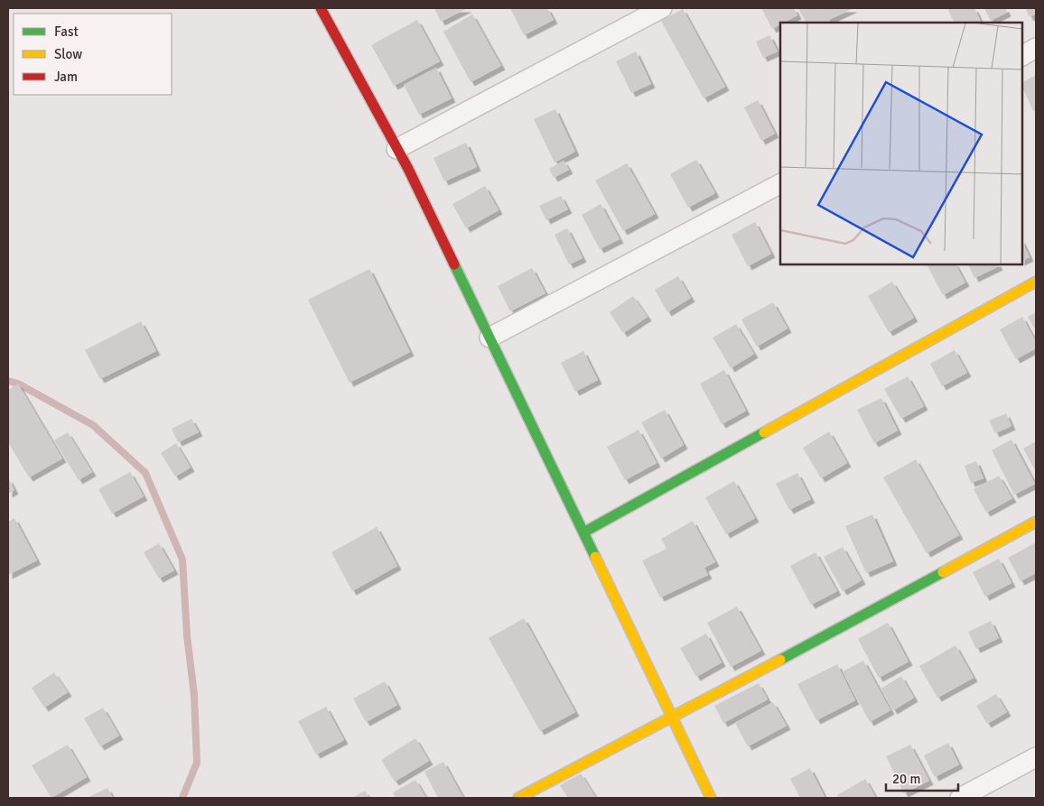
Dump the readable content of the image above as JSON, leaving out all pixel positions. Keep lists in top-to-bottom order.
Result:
{
  "legend": ["Fast", "Slow", "Jam"],
  "scale_bar": "20 m"
}
